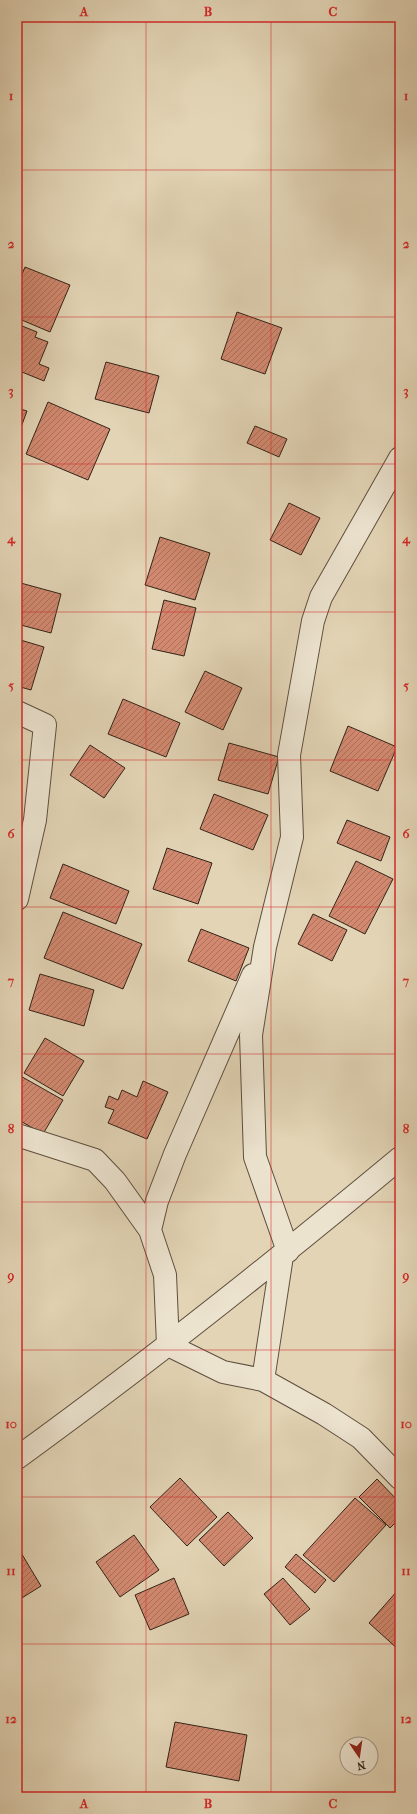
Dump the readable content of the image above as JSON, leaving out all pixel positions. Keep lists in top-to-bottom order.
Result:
{
  "north": "bottom",
  "grid": {
    "columns": ["A", "B", "C"],
    "rows": [
      "1",
      "2",
      "3",
      "4",
      "5",
      "6",
      "7",
      "8",
      "9",
      "10",
      "11",
      "12"
    ]
  }
}
